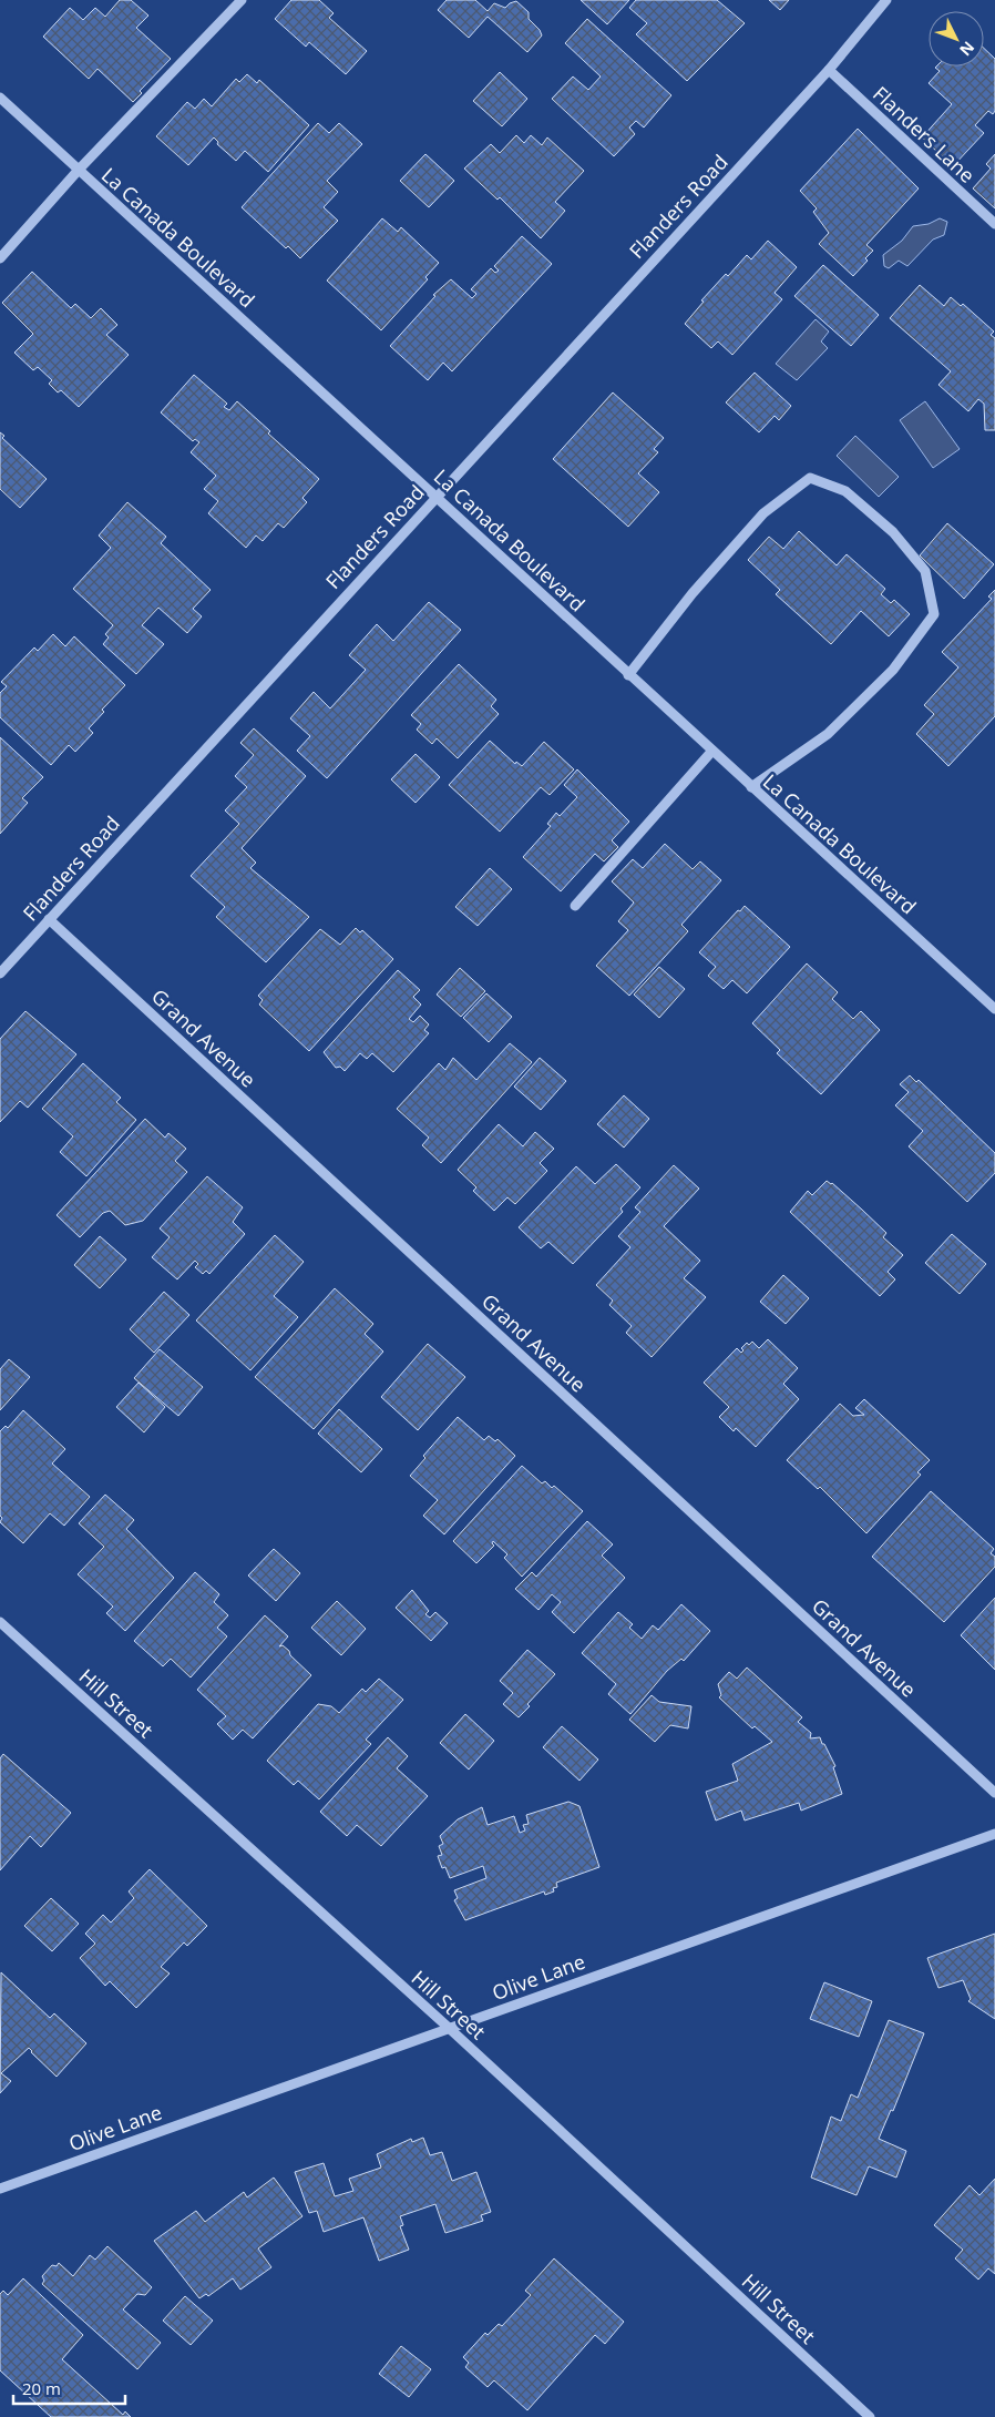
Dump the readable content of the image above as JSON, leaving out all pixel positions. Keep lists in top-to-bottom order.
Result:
{
  "streets": {
    "street": [
      "Flanders Lane",
      "Flanders Road",
      "La Canada Boulevard",
      "Grand Avenue",
      "Hill Street",
      "Olive Lane"
    ]
  },
  "crossings": [
    ["Flanders Lane", "Flanders Road"],
    ["Flanders Road", "La Canada Boulevard"],
    ["Flanders Road", "Grand Avenue"],
    ["Hill Street", "Olive Lane"]
  ],
  "scale_bar": "20 m",
  "north": "bottom right"
}
